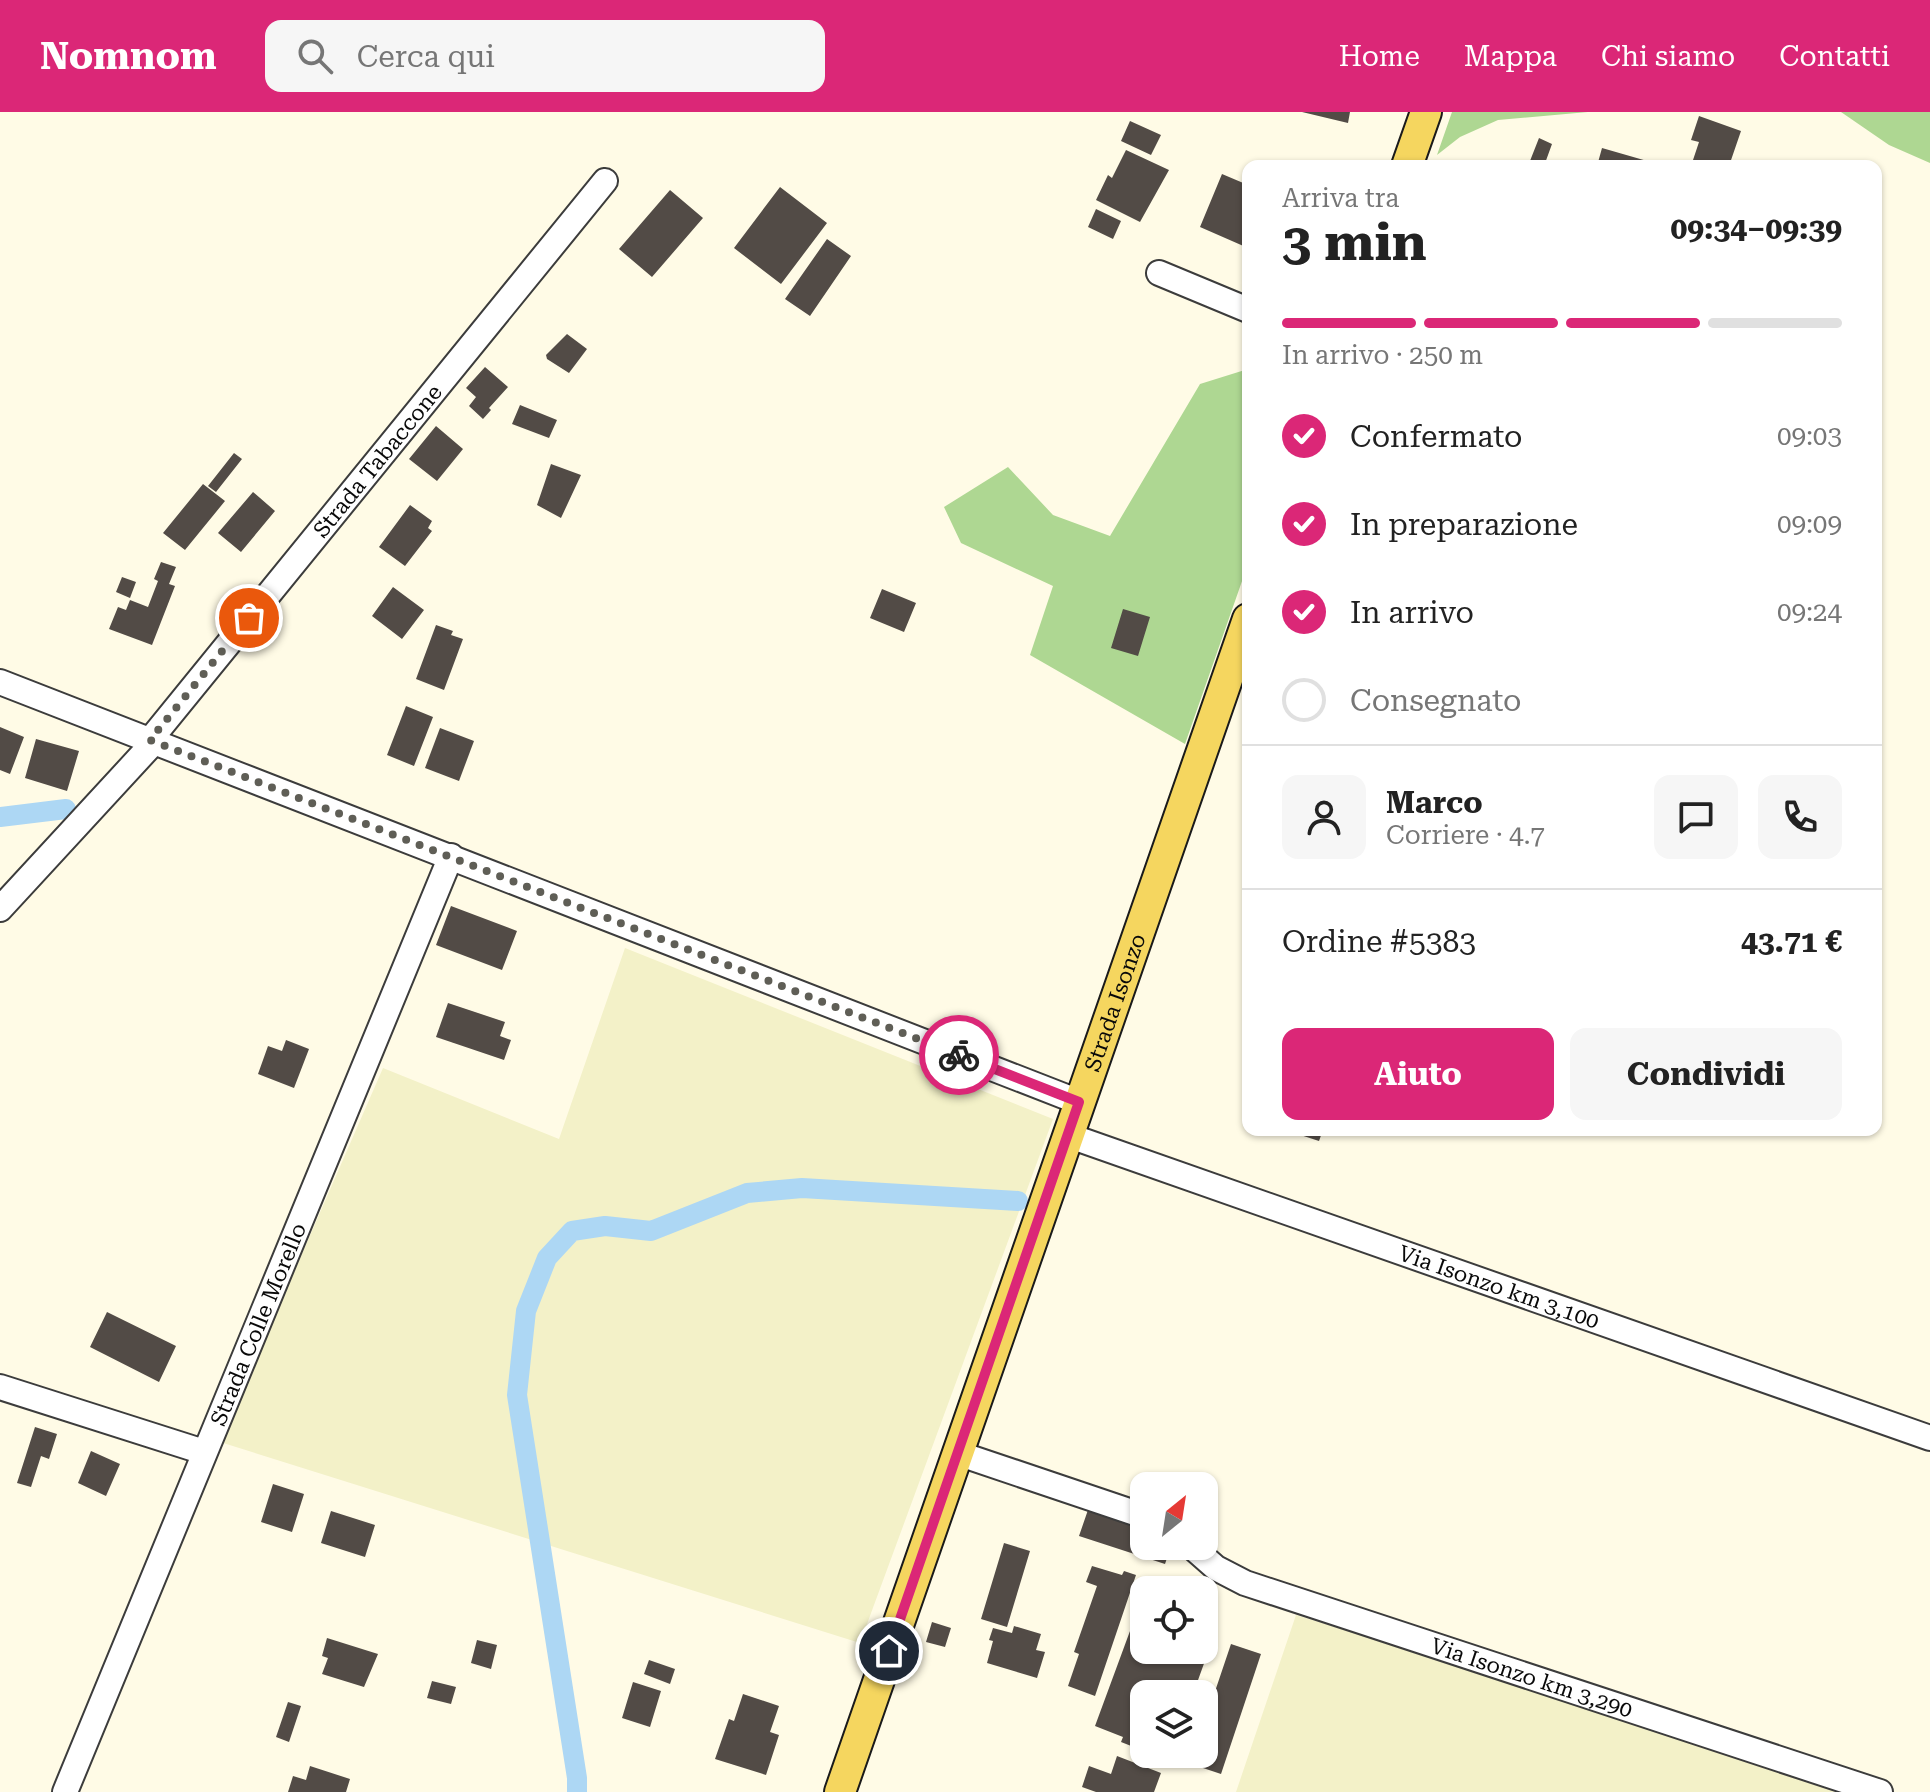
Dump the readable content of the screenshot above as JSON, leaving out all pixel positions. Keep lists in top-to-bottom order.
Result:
{
  "streets": {
    "main road": ["Strada Isonzo"],
    "street": [
      "Strada Tabaccone",
      "Via Isonzo km 3,100",
      "Strada Colle Morello",
      "Via Isonzo km 3,290"
    ]
  },
  "crossings": [
    ["Strada Isonzo", "Via Isonzo km 3,100"]
  ],
  "north": "top right",
  "page": {
    "header": "Nomnom",
    "search": "Cerca qui",
    "nav": [
      "Home",
      "Mappa",
      "Chi siamo",
      "Contatti"
    ],
    "heading": ["3 min", "Arriva tra", "09:34–09:39"],
    "panel": [
      "Marco",
      "Corriere · 4.7",
      "Ordine #5383",
      "43.71 €"
    ],
    "bar": "In arrivo · 250 m",
    "list": [
      ["Confermato", "09:03"],
      ["In preparazione", "09:09"],
      ["In arrivo", "09:24"],
      "Consegnato"
    ],
    "buttons": ["Aiuto", "Condividi"]
  }
}
